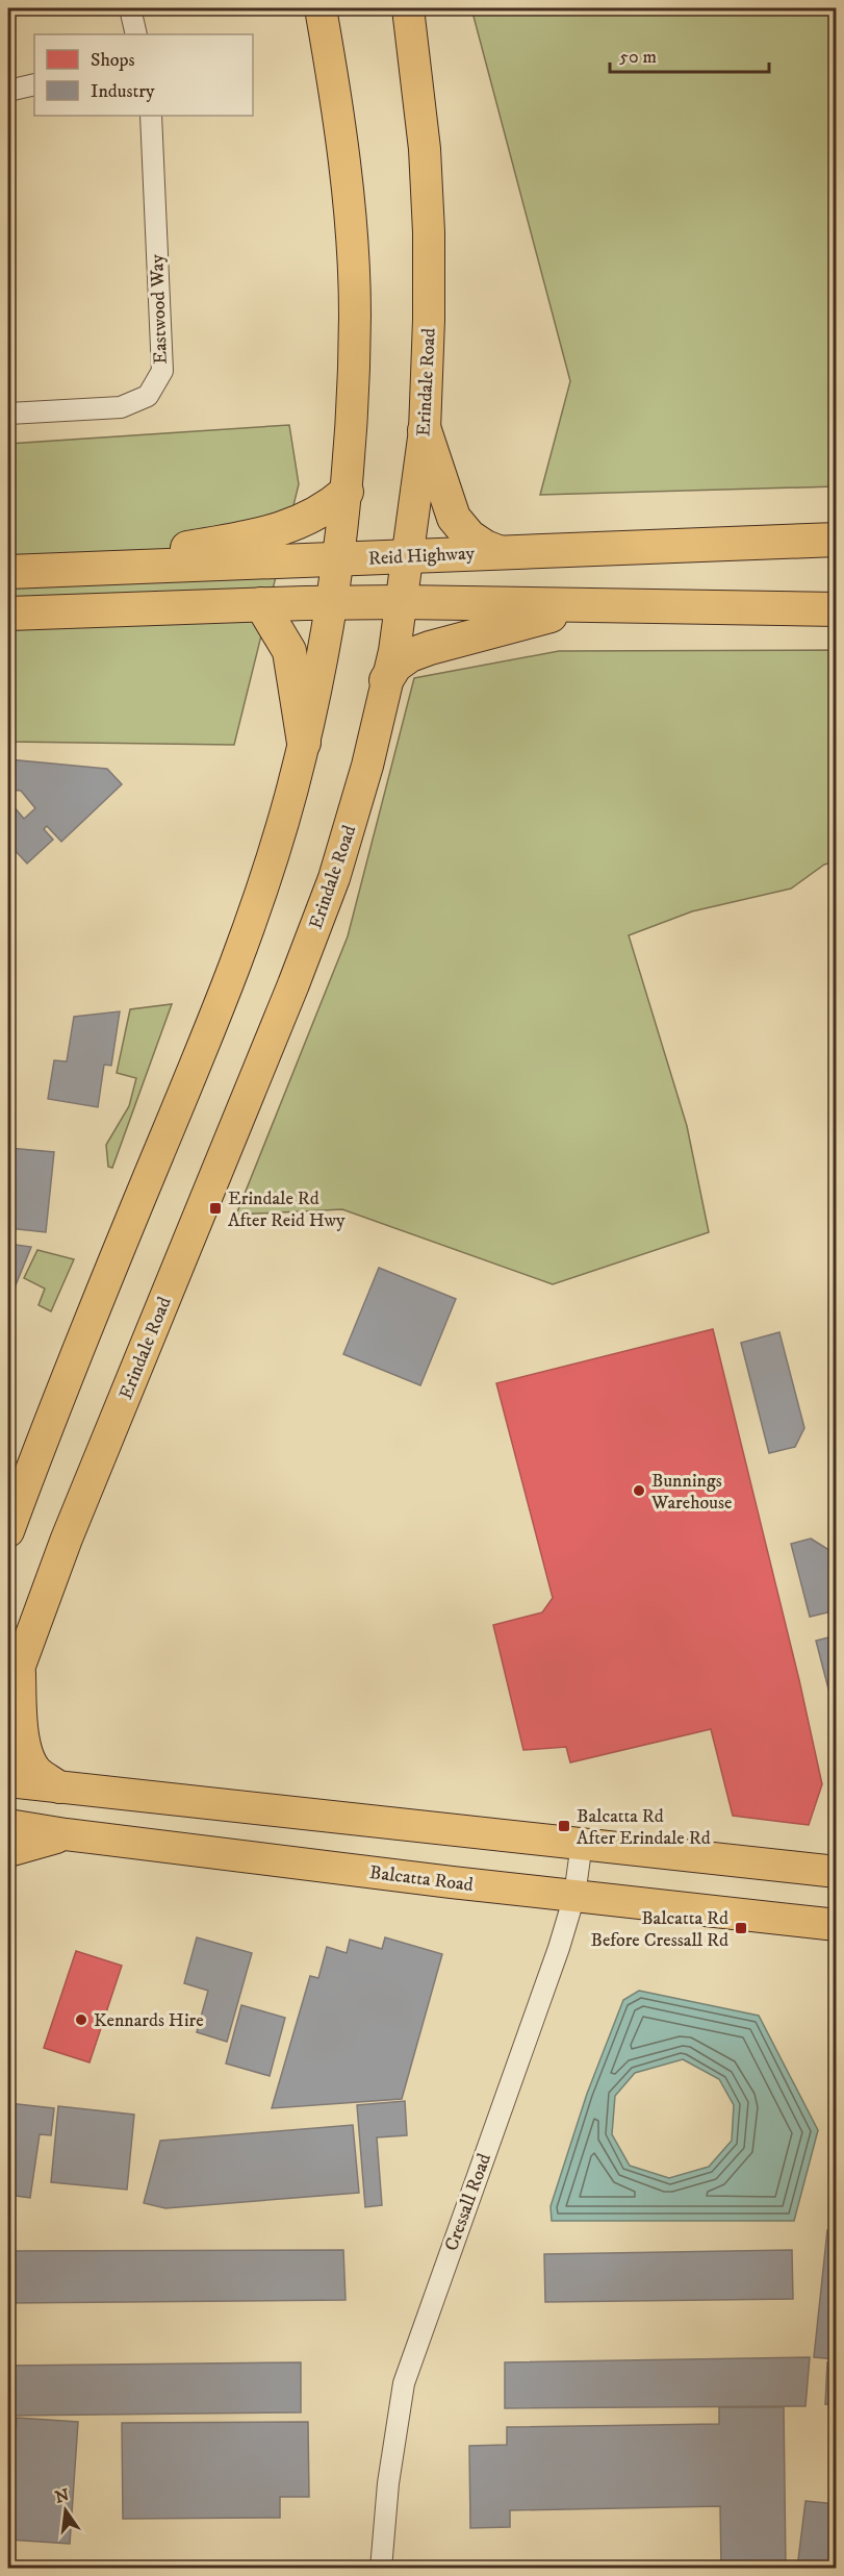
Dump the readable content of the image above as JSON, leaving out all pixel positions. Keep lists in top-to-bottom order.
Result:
{
  "streets": {
    "highway": ["Reid Highway"],
    "main road": ["Erindale Road", "Balcatta Road"],
    "street": ["Eastwood Way", "Cressall Road"]
  },
  "crossings": [
    ["Erindale Road", "Reid Highway"],
    ["Balcatta Road", "Cressall Road"]
  ],
  "places": {
    "transit": ["Erindale Rd After Reid Hwy", "Balcatta Rd After Erindale Rd", "Balcatta Rd Before Cressall Rd"],
    "other": ["Bunnings Warehouse", "Kennards Hire"]
  },
  "legend": ["Shops", "Industry"],
  "scale_bar": "50 m",
  "north": "top"
}
